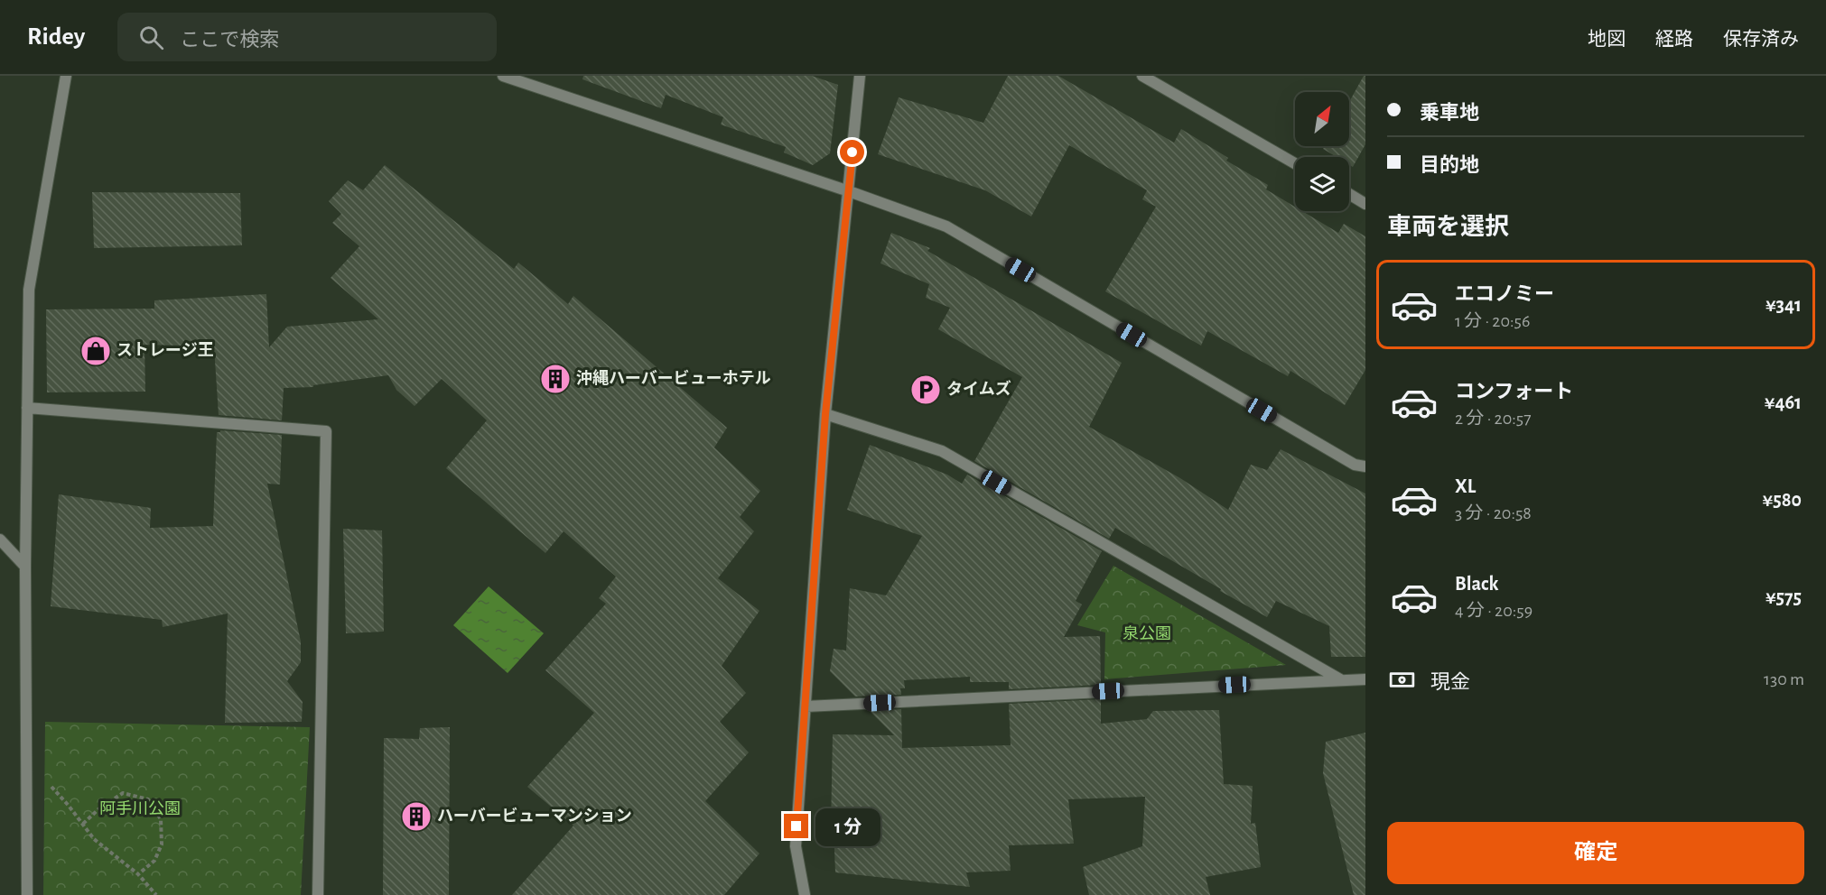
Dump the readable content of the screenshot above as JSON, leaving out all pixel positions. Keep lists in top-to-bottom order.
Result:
{
  "parks": ["泉公園", "阿手川公園"],
  "places": {
    "shop": ["ストレージ王"],
    "building": ["沖縄ハーバービューホテル", "ハーバービューマンション"],
    "parking": ["タイムズ"]
  },
  "north": "top right",
  "page": {
    "header": "Ridey",
    "search": "ここで検索",
    "nav": ["地図", "経路", "保存済み"],
    "banner": ["乗車地", "目的地"],
    "heading": "車両を選択",
    "list": [
      {
        "name": "エコノミー",
        "note": "1 分 · 20:56",
        "value": "¥341"
      },
      {
        "name": "コンフォート",
        "note": "2 分 · 20:57",
        "value": "¥461"
      },
      {
        "name": "XL",
        "note": "3 分 · 20:58",
        "value": "¥580"
      },
      {
        "name": "Black",
        "note": "4 分 · 20:59",
        "value": "¥575"
      }
    ],
    "pay": ["現金", "130 m"],
    "bubble": "1 分",
    "buttons": "確定"
  }
}
